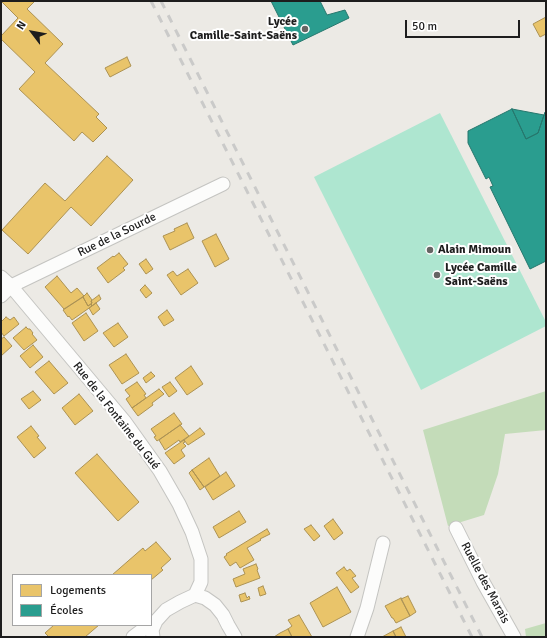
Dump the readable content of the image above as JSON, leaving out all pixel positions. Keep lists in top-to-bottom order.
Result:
{
  "streets": {
    "street": ["Rue de la Sourde", "Rue de la Fontaine du Gué", "Ruelle des Marais"]
  },
  "crossings": [
    ["Rue de la Sourde", "Rue de la Fontaine du Gué"]
  ],
  "places": ["Lycée Camille-Saint-Saëns", "Alain Mimoun", "Lycée Camille Saint-Saëns"],
  "legend": ["Logements", "Écoles"],
  "scale_bar": "50 m",
  "north": "top left"
}
